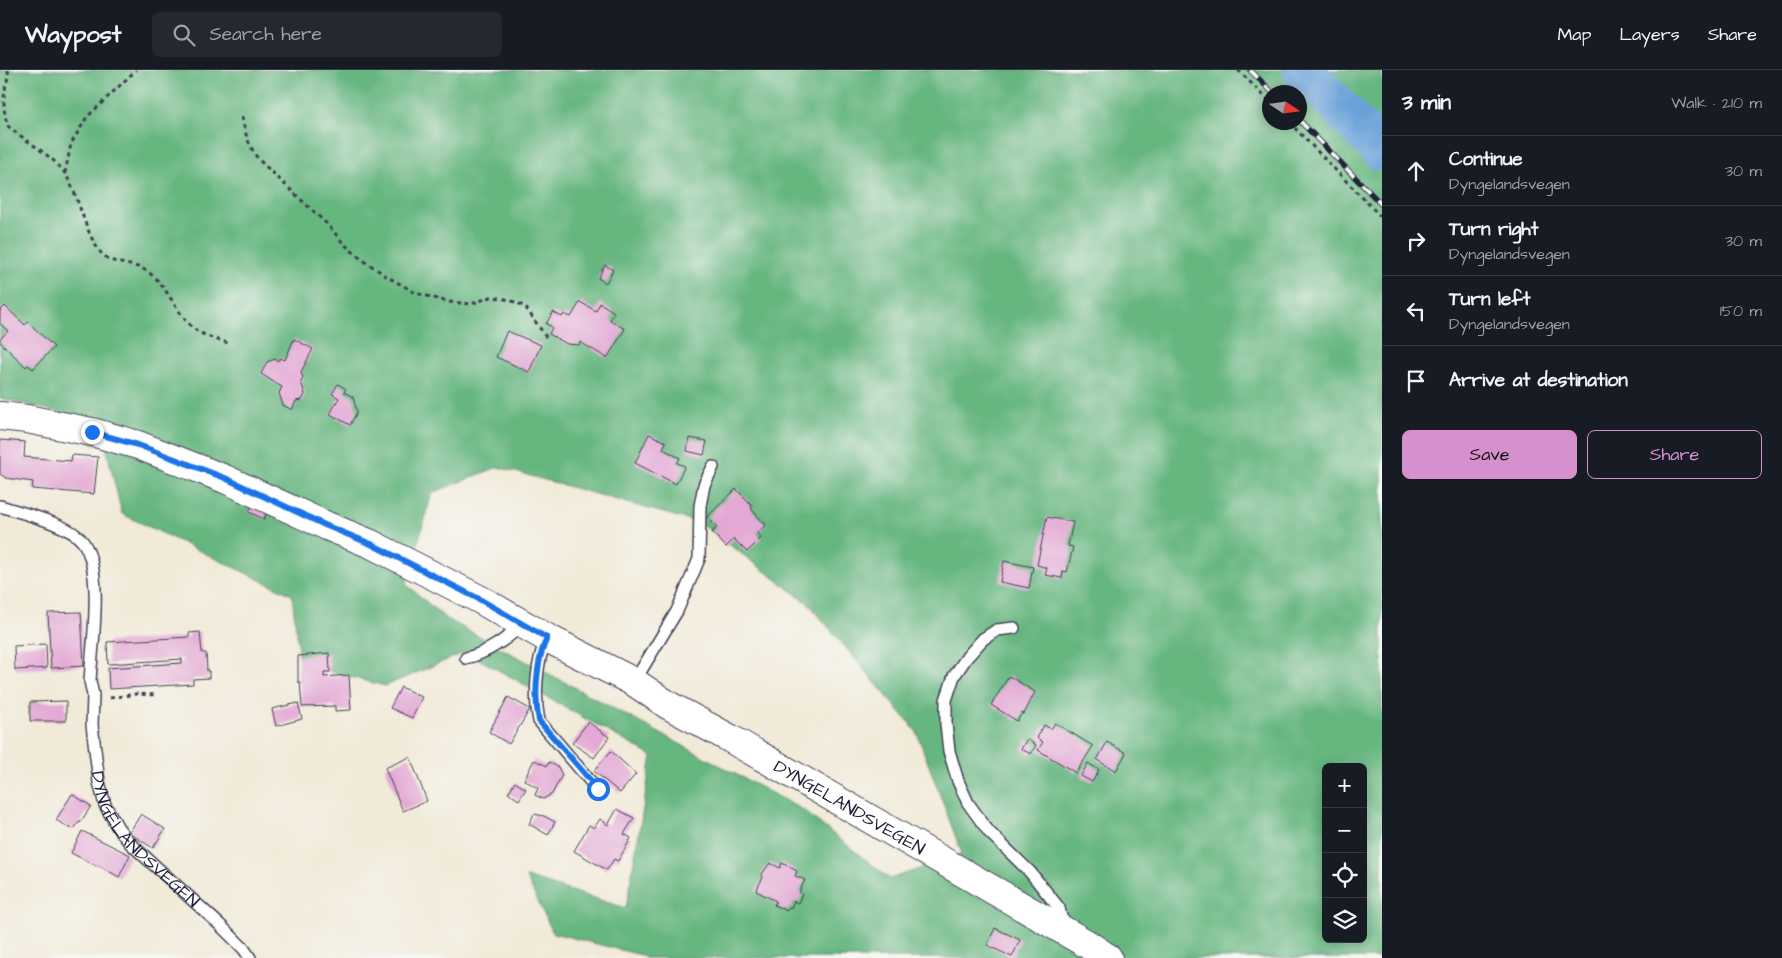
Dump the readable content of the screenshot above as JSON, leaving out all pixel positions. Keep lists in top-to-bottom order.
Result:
{
  "streets": {
    "street": ["DYNGELANDSVEGEN"]
  },
  "north": "right",
  "page": {
    "header": "Waypost",
    "search": "Search here",
    "nav": ["Map", "Layers", "Share"],
    "heading": ["3 min", "Walk · 210 m"],
    "list": [
      ["Continue", "Dyngelandsvegen", "30 m"],
      ["Turn right", "Dyngelandsvegen", "30 m"],
      ["Turn left", "Dyngelandsvegen", "150 m"],
      "Arrive at destination"
    ],
    "buttons": ["Save", "Share"],
    "map_buttons": ["+", "−"]
  }
}
